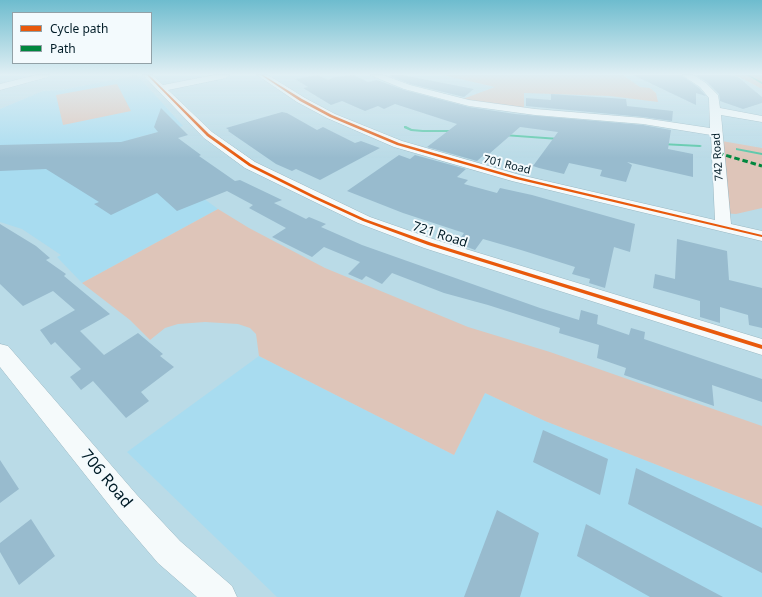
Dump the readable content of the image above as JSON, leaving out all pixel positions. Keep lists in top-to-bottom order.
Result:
{
  "streets": {
    "street": [
      "742 Road",
      "701 Road",
      "721 Road",
      "706 Road"
    ]
  },
  "crossings": [
    ["742 Road", "701 Road"]
  ],
  "legend": ["Cycle path", "Path"]
}
